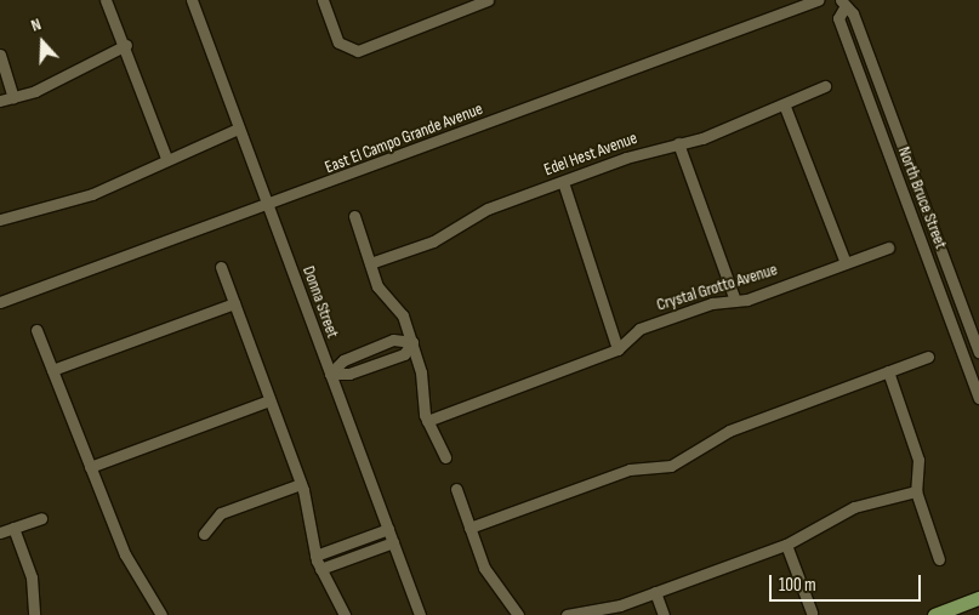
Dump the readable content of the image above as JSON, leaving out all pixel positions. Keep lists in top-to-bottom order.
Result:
{
  "streets": {
    "street": [
      "East El Campo Grande Avenue",
      "Edel Hest Avenue",
      "North Bruce Street",
      "Crystal Grotto Avenue",
      "Donna Street"
    ]
  },
  "crossings": [
    ["East El Campo Grande Avenue", "Donna Street"]
  ],
  "scale_bar": "100 m",
  "north": "top"
}
